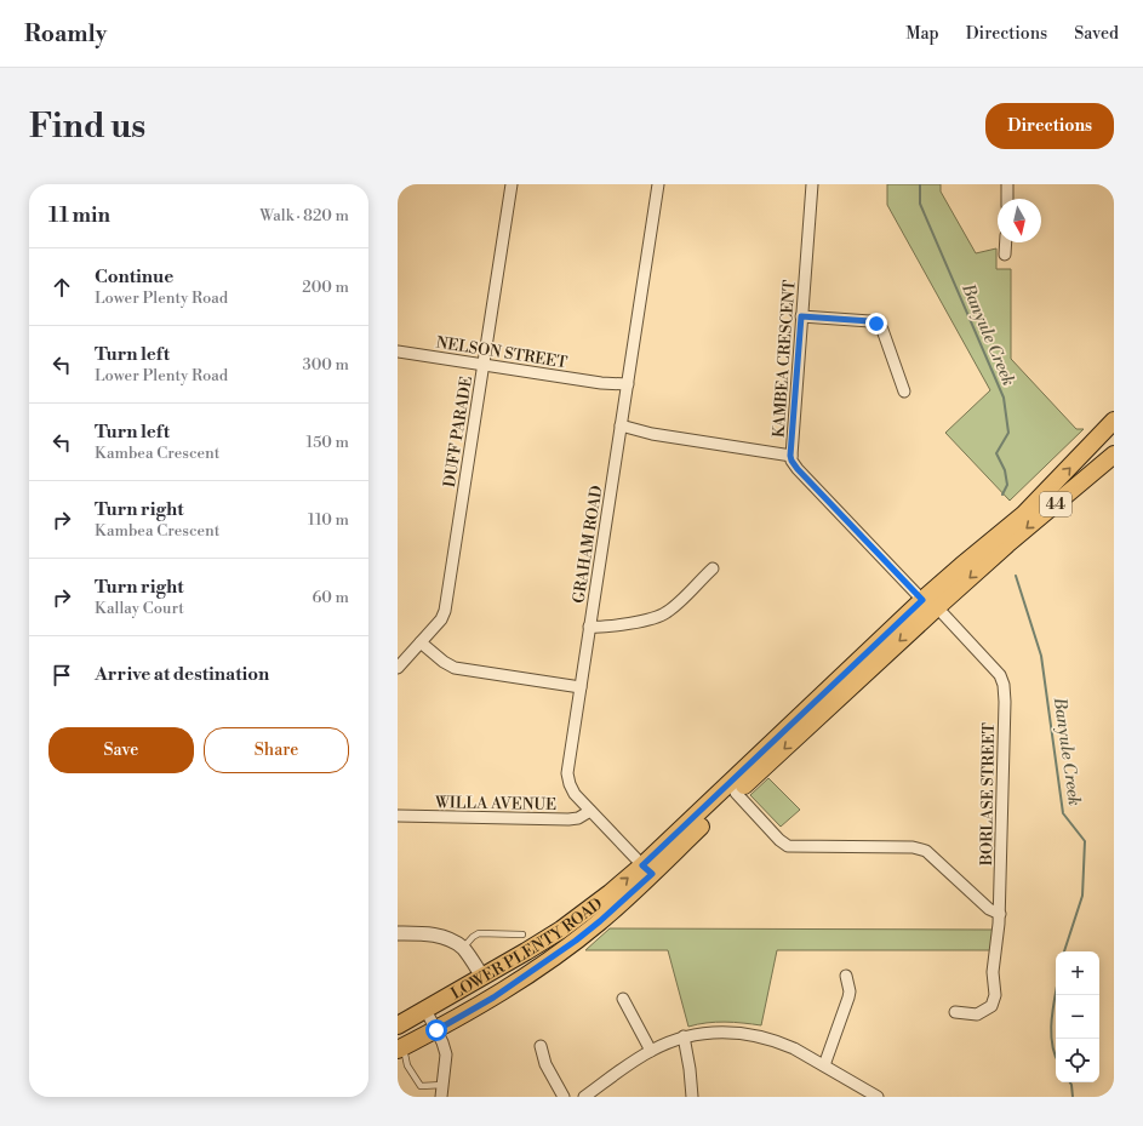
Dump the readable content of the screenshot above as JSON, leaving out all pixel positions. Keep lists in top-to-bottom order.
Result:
{
  "streets": {
    "main road": ["44", "LOWER PLENTY ROAD"],
    "street": [
      "NELSON STREET",
      "KAMBEA CRESCENT",
      "DUFF PARADE",
      "GRAHAM ROAD",
      "BORLASE STREET",
      "WILLA AVENUE"
    ]
  },
  "crossings": [
    ["NELSON STREET", "DUFF PARADE"],
    ["NELSON STREET", "GRAHAM ROAD"],
    ["KAMBEA CRESCENT", "BORLASE STREET"],
    ["KAMBEA CRESCENT", "LOWER PLENTY ROAD"],
    ["GRAHAM ROAD", "WILLA AVENUE"],
    ["GRAHAM ROAD", "LOWER PLENTY ROAD"],
    ["BORLASE STREET", "LOWER PLENTY ROAD"]
  ],
  "water": ["Banyule Creek"],
  "north": "bottom",
  "page": {
    "header": "Roamly",
    "nav": ["Map", "Directions", "Saved"],
    "buttons": [
      "Directions",
      ["Save", "Share"]
    ],
    "title": "Find us",
    "heading": ["11 min", "Walk · 820 m"],
    "list": [
      ["Continue", "Lower Plenty Road", "200 m"],
      ["Turn left", "Lower Plenty Road", "300 m"],
      ["Turn left", "Kambea Crescent", "150 m"],
      ["Turn right", "Kambea Crescent", "110 m"],
      ["Turn right", "Kallay Court", "60 m"],
      "Arrive at destination"
    ],
    "map_buttons": ["+", "−"]
  }
}
